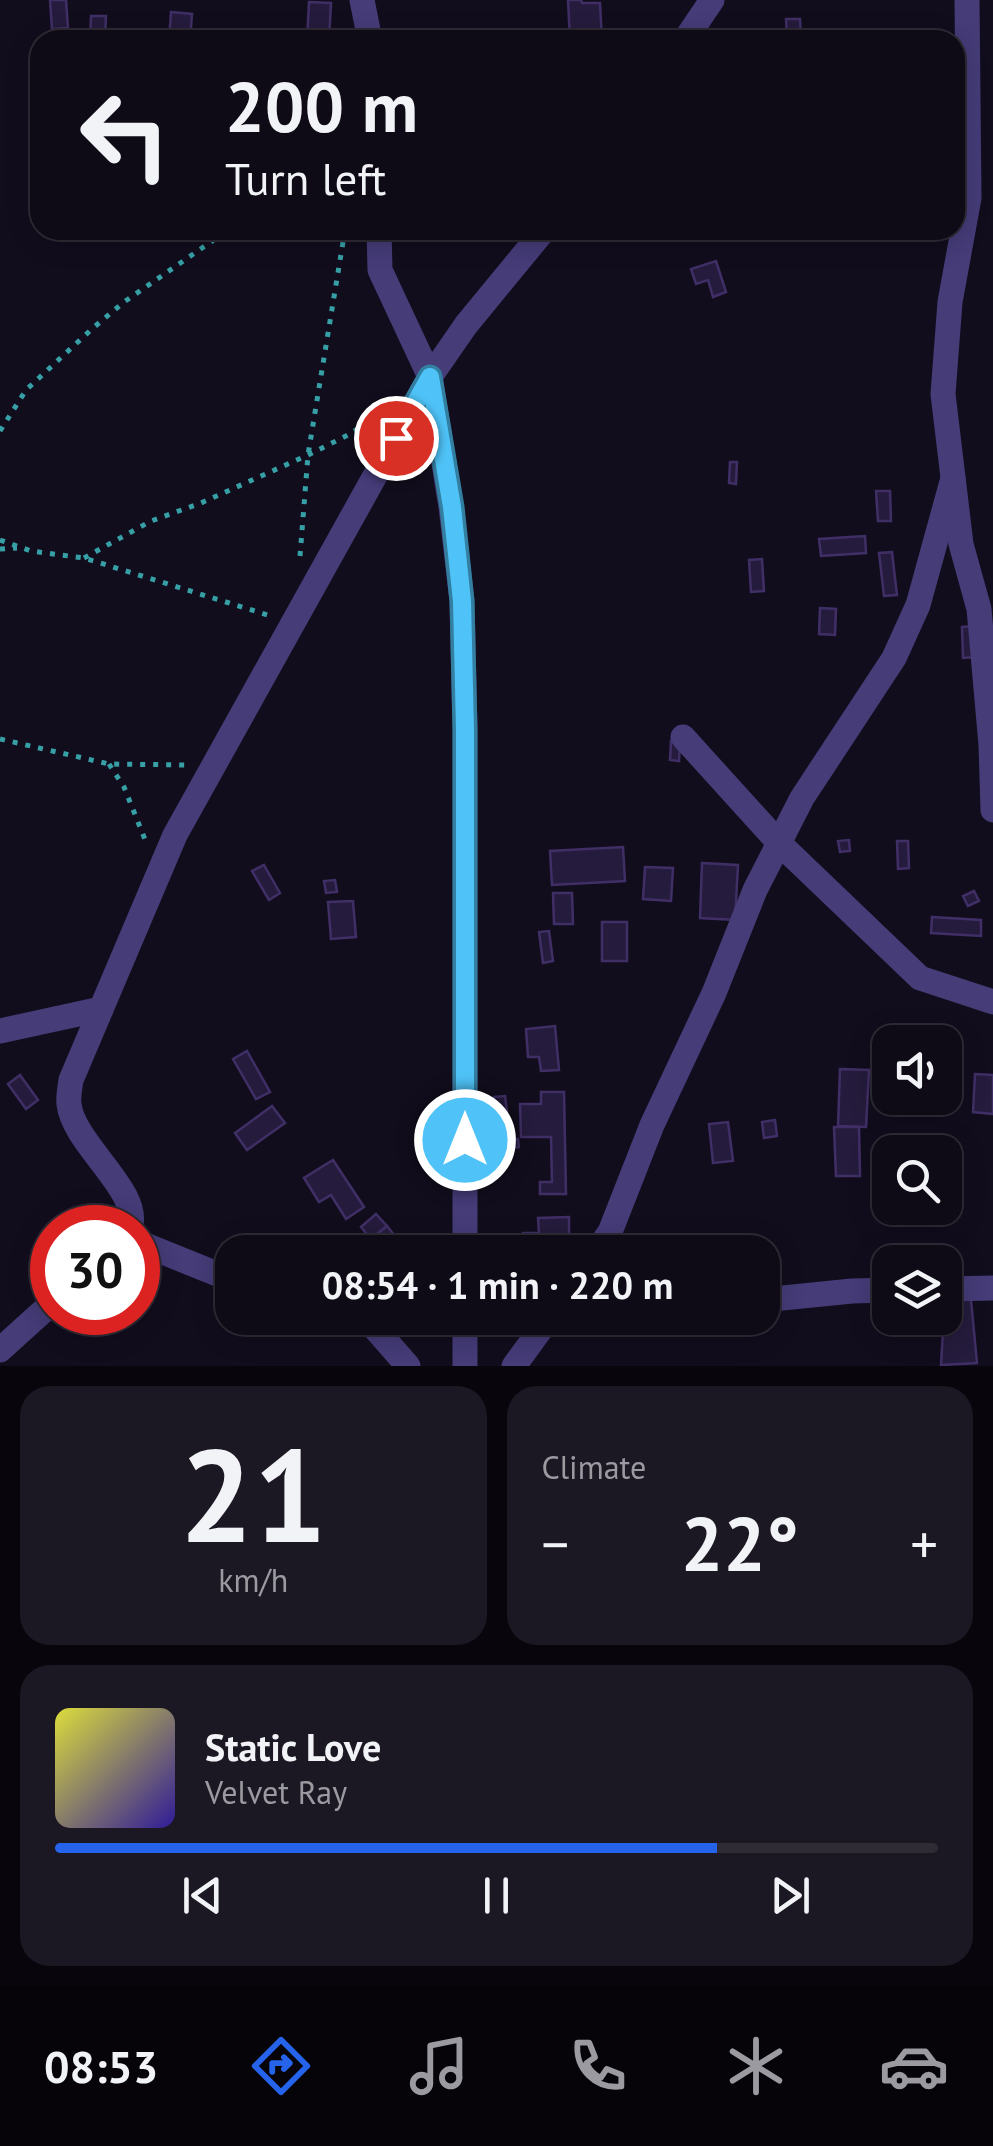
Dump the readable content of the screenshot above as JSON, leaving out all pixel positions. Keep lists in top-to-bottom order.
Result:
{
  "page": {
    "turn": ["200 m", "Turn left"],
    "limit": "30",
    "trip": "08:54 · 1 min · 220 m",
    "tile": [
      ["21", "km/h"],
      "Climate"
    ],
    "heat": ["−", "22°", "+"],
    "song": ["Static Love", "Velvet Ray"],
    "tabs": "08:53"
  }
}
